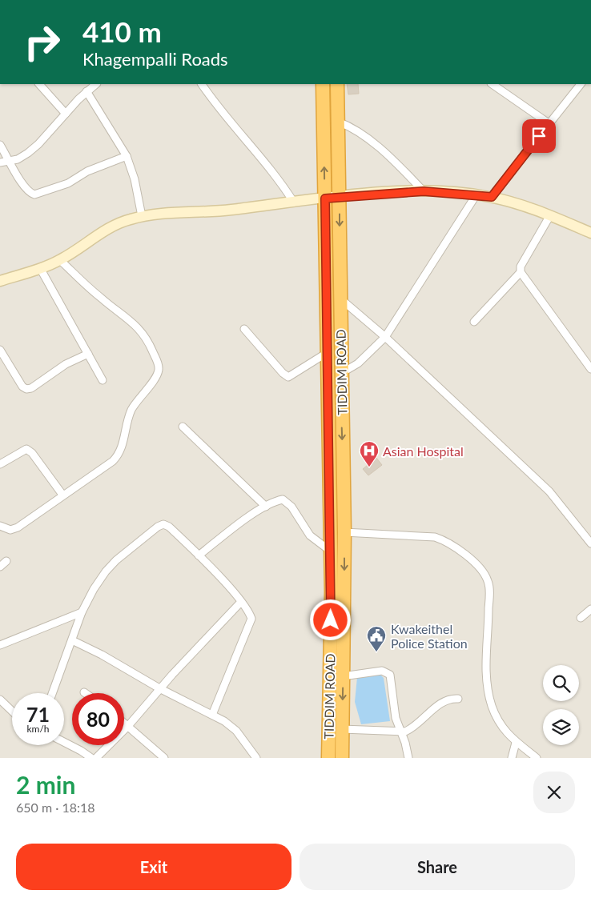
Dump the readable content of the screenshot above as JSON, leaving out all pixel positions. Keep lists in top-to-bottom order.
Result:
{
  "streets": {
    "highway": ["TIDDIM ROAD"]
  },
  "places": {
    "hospital": ["Asian Hospital"],
    "public building": ["Kwakeithel Police Station"]
  },
  "page": {
    "turn": ["410 m", "Khagempalli Roads"],
    "speed": "71 km/h",
    "limit": "80",
    "heading": ["2 min", "650 m · 18:18"],
    "buttons": ["Exit", "Share"]
  }
}
